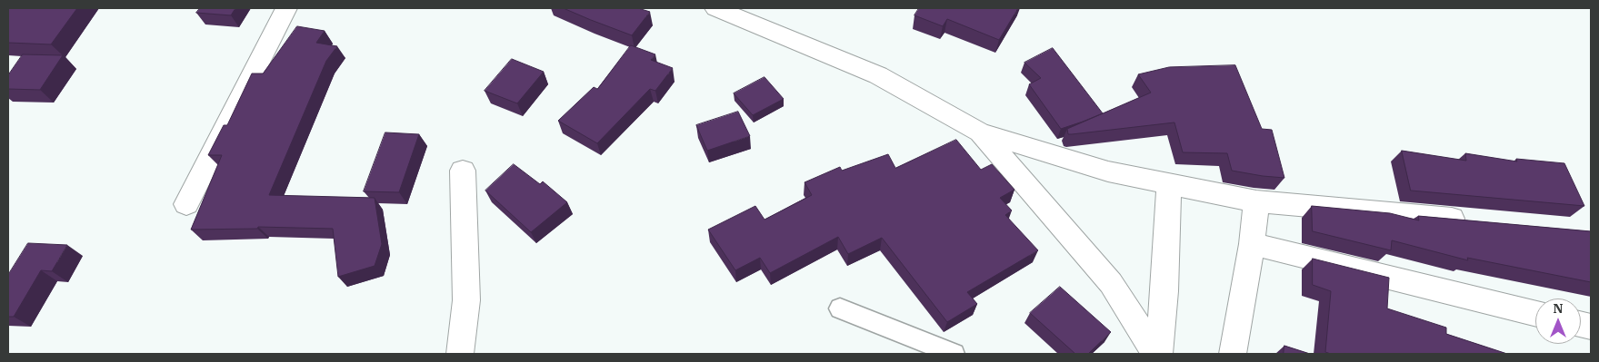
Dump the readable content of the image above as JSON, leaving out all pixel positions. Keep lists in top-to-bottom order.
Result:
{
  "north": "top"
}
